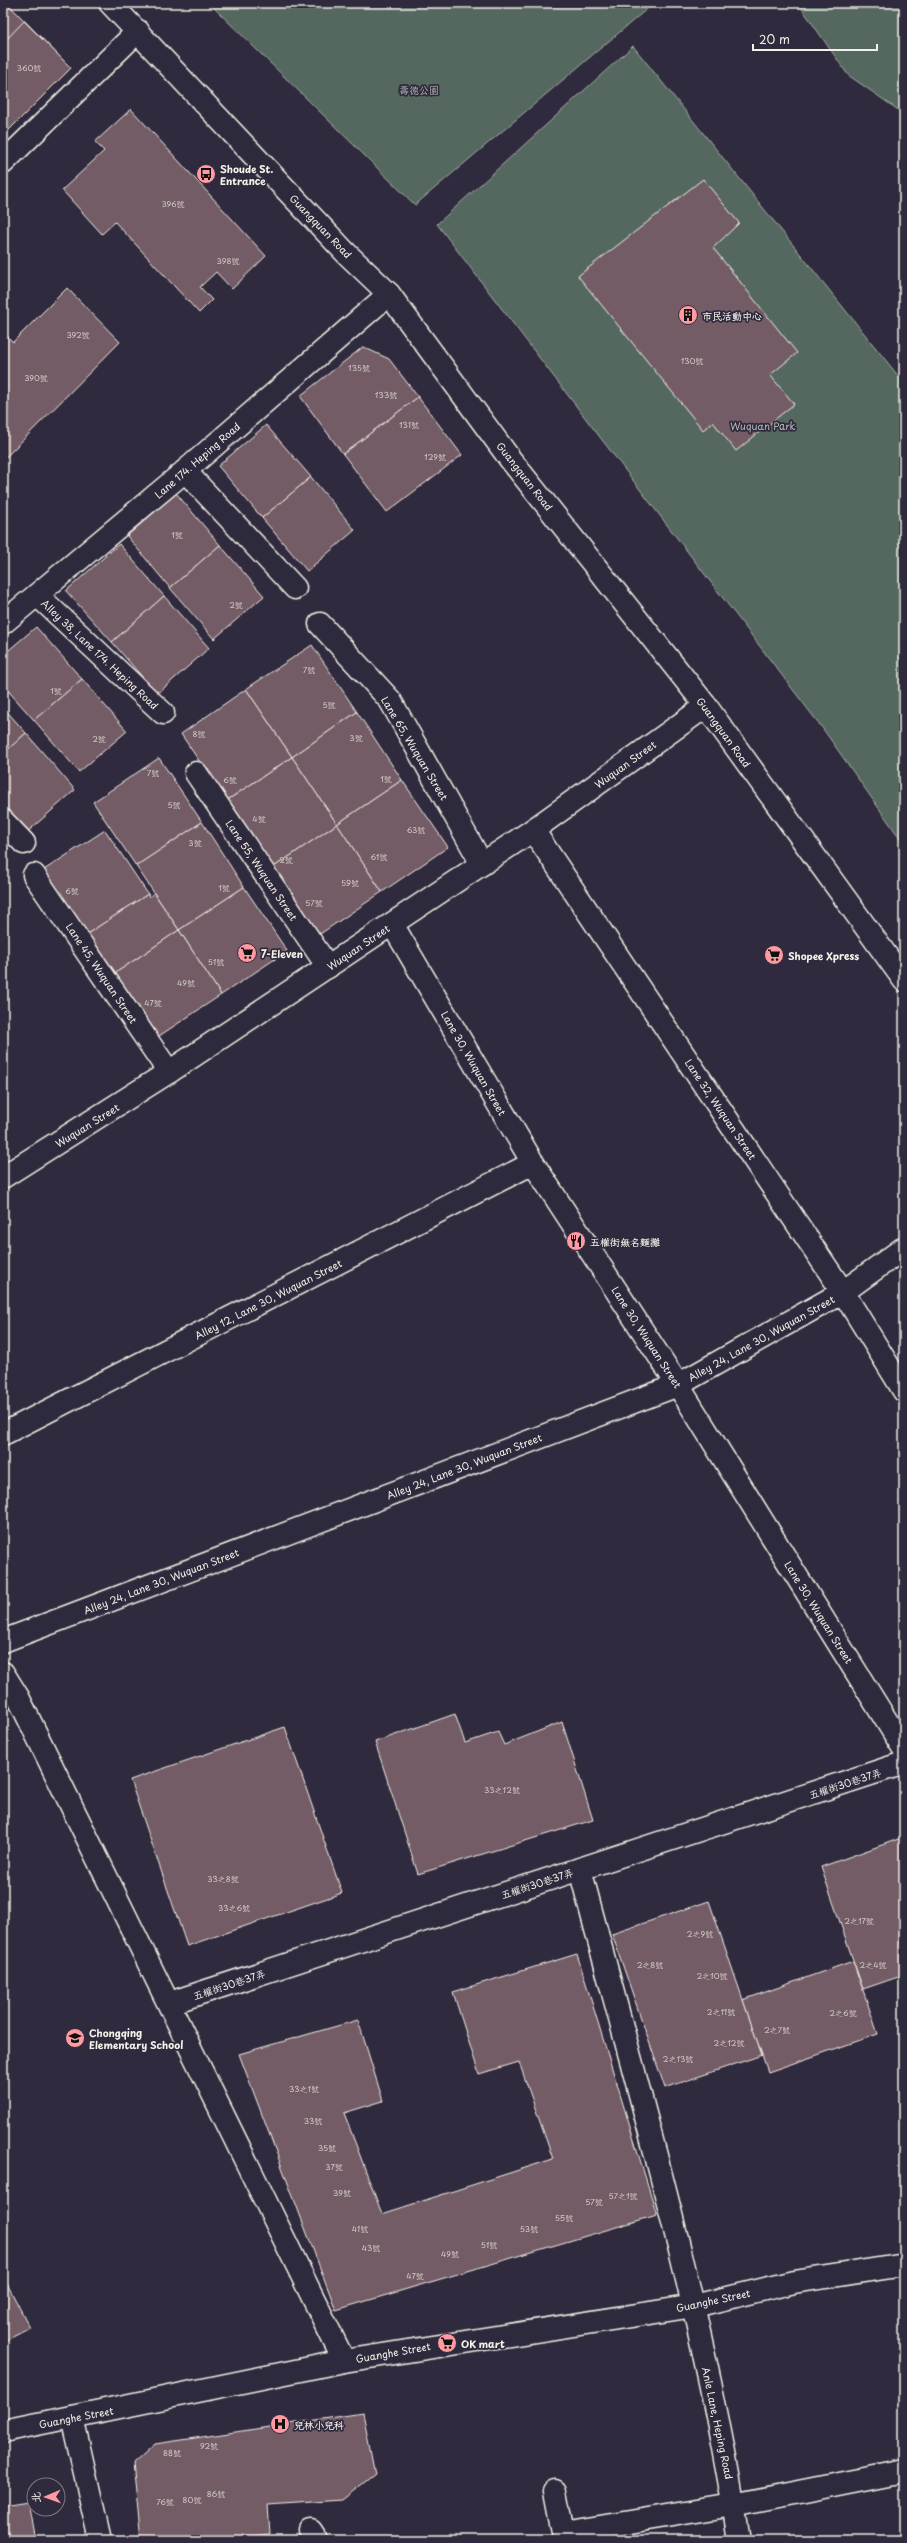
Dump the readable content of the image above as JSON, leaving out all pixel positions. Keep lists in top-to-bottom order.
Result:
{
  "streets": {
    "street": [
      "Guangquan Road",
      "Lane 174. Heping Road",
      "Alley 38, Lane 174. Heping Road",
      "Lane 65, Wuquan Street",
      "Wuquan Street",
      "Lane 55, Wuquan Street",
      "Lane 45, Wuquan Street",
      "Lane 30, Wuquan Street",
      "Lane 32, Wuquan Street",
      "Alley 12, Lane 30, Wuquan Street",
      "Alley 24, Lane 30, Wuquan Street",
      "五權街30巷37弄",
      "Guanghe Street",
      "Anle Lane, Heping Road"
    ]
  },
  "crossings": [
    ["Guangquan Road", "Lane 174. Heping Road"],
    ["Guangquan Road", "Wuquan Street"],
    ["Lane 174. Heping Road", "Alley 38, Lane 174. Heping Road"],
    ["Lane 65, Wuquan Street", "Wuquan Street"],
    ["Wuquan Street", "Lane 55, Wuquan Street"],
    ["Wuquan Street", "Lane 45, Wuquan Street"],
    ["Wuquan Street", "Lane 30, Wuquan Street"],
    ["Wuquan Street", "Lane 32, Wuquan Street"],
    ["Lane 30, Wuquan Street", "Alley 12, Lane 30, Wuquan Street"],
    ["Lane 30, Wuquan Street", "Alley 24, Lane 30, Wuquan Street"],
    ["Lane 32, Wuquan Street", "Alley 24, Lane 30, Wuquan Street"],
    ["五權街30巷37弄", "Anle Lane, Heping Road"],
    ["Guanghe Street", "Anle Lane, Heping Road"]
  ],
  "parks": ["壽德公園", "Wuquan Park"],
  "places": {
    "bus stop": ["Shoude St. Entrance"],
    "building": ["市民活動中心"],
    "supermarket": ["7-Eleven", "Shopee Xpress", "OK mart"],
    "restaurant": ["五權街無名麵攤"],
    "school or university": ["Chongqing Elementary School"],
    "hospital": ["兒林小兒科"]
  },
  "house_numbers": [
    "360號",
    "396號",
    "398號",
    "392號",
    "130號",
    "135號",
    "390號",
    "133號",
    "131號",
    "129號",
    "1號",
    "2號",
    "7號",
    "1號",
    "5號",
    "8號",
    "3號",
    "2號",
    "7號",
    "1號",
    "6號",
    "5號",
    "4號",
    "63號",
    "3號",
    "61號",
    "2號",
    "59號",
    "1號",
    "6號",
    "57號",
    "51號",
    "49號",
    "47號",
    "33之12號",
    "33之8號",
    "33之6號",
    "2之17號",
    "2之9號",
    "2之8號",
    "2之4號",
    "2之10號",
    "2之11號",
    "2之6號",
    "2之7號",
    "2之12號",
    "2之13號",
    "33之1號",
    "33號",
    "35號",
    "37號",
    "39號",
    "57之1號",
    "57號",
    "55號",
    "41號",
    "53號",
    "51號",
    "43號",
    "49號",
    "47號",
    "92號",
    "88號",
    "86號",
    "80號",
    "76號"
  ],
  "scale_bar": "20 m",
  "north": "left"
}
